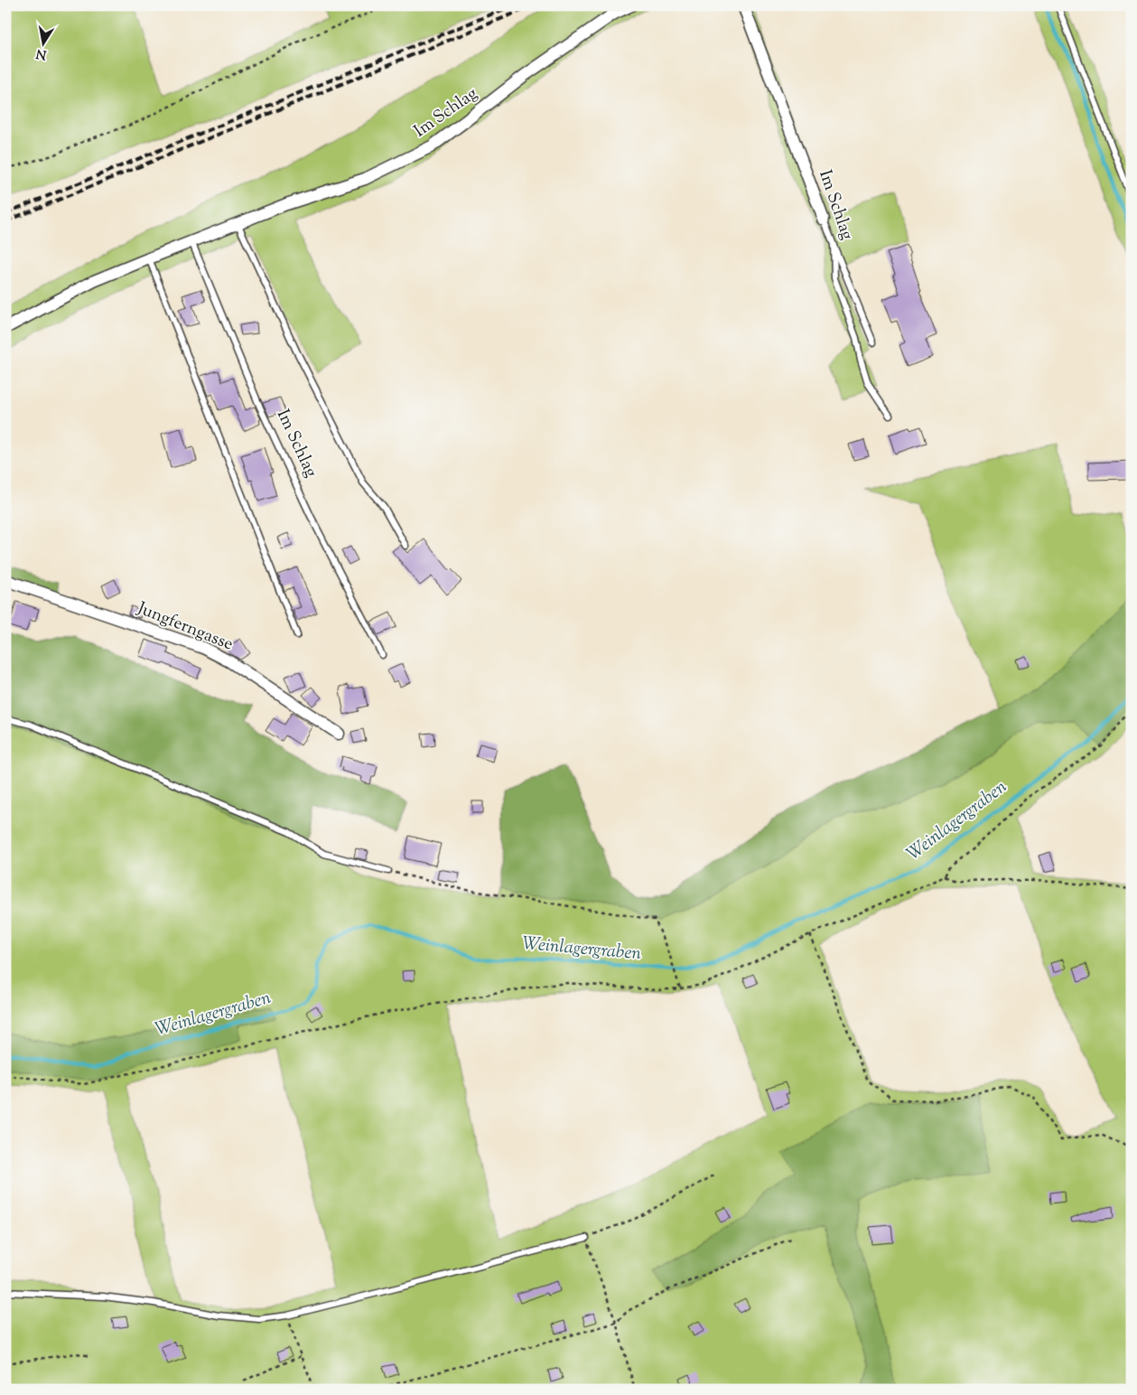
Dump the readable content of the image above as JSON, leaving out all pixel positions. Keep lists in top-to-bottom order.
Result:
{
  "streets": {
    "street": ["Im Schlag", "Jungferngasse"]
  },
  "water": ["Weinlagergraben"],
  "north": "bottom"
}
